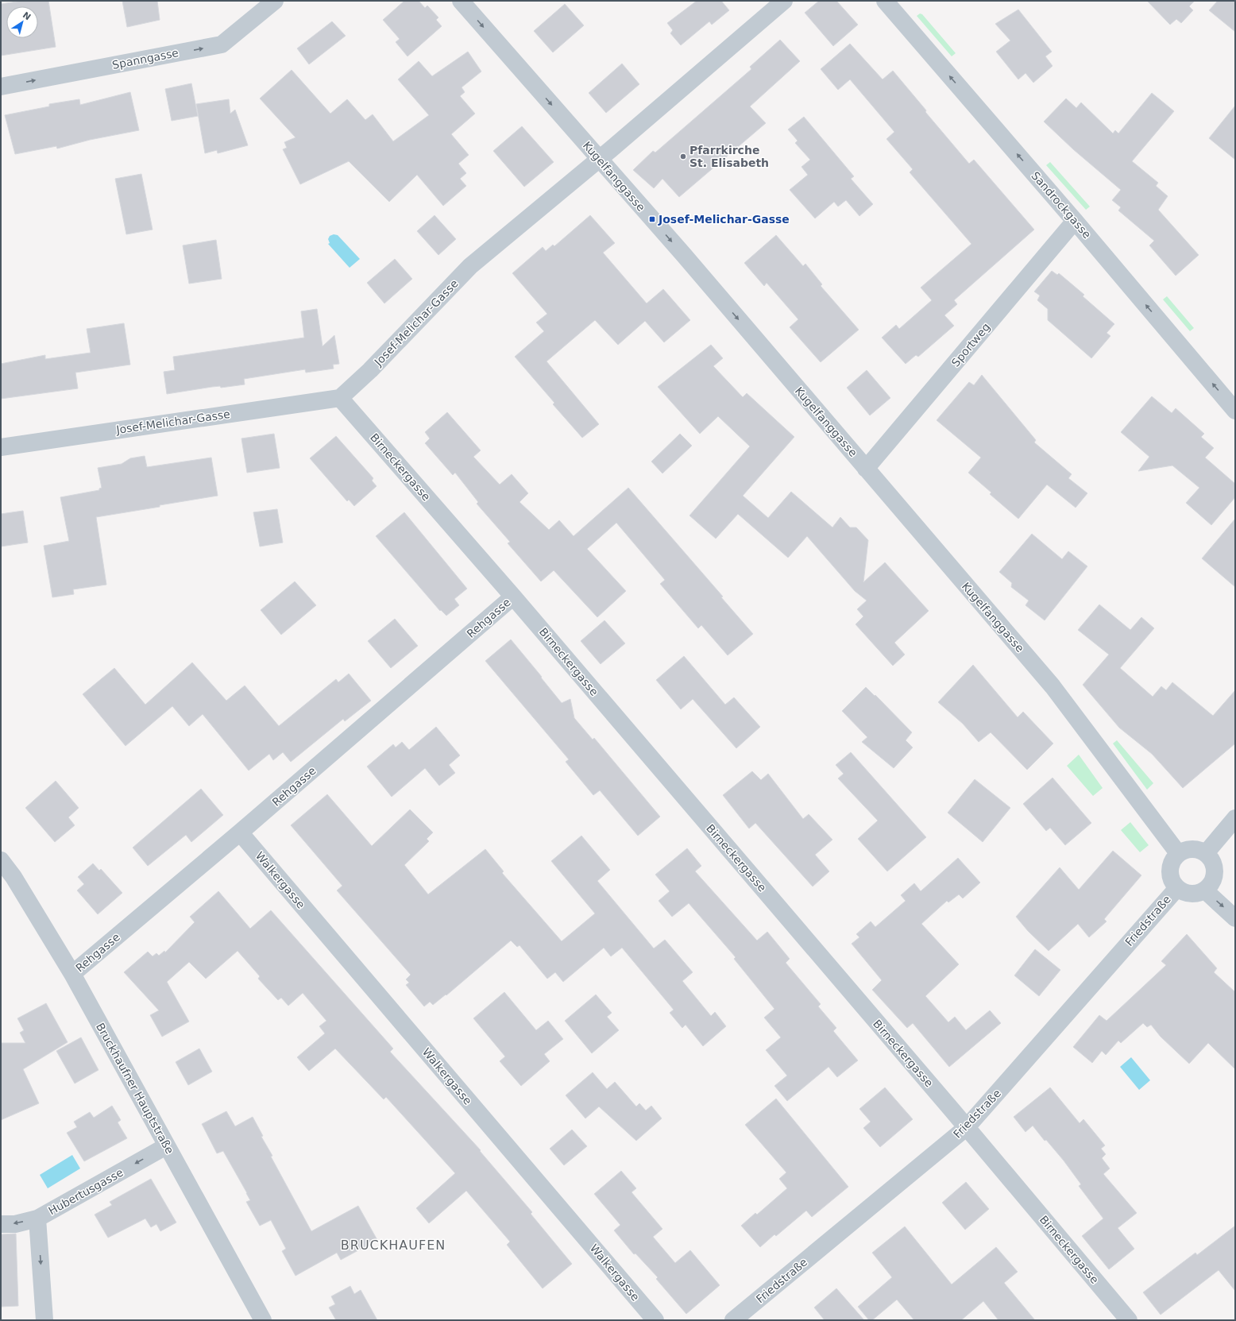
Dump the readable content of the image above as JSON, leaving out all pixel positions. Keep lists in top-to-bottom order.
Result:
{
  "streets": {
    "street": [
      "Spanngasse",
      "Kugelfanggasse",
      "Sandrockgasse",
      "Josef-Melichar-Gasse",
      "Sportweg",
      "Birneckergasse",
      "Rehgasse",
      "Walkergasse",
      "Friedstraße",
      "Bruckhaufner Hauptstraße",
      "Hubertusgasse"
    ]
  },
  "crossings": [
    ["Kugelfanggasse", "Josef-Melichar-Gasse"],
    ["Kugelfanggasse", "Sportweg"],
    ["Kugelfanggasse", "Friedstraße"],
    ["Sandrockgasse", "Sportweg"],
    ["Josef-Melichar-Gasse", "Birneckergasse"],
    ["Birneckergasse", "Rehgasse"],
    ["Birneckergasse", "Friedstraße"],
    ["Rehgasse", "Walkergasse"],
    ["Rehgasse", "Bruckhaufner Hauptstraße"],
    ["Bruckhaufner Hauptstraße", "Hubertusgasse"]
  ],
  "one_way": [
    "Spanngasse",
    "Kugelfanggasse",
    "Sandrockgasse",
    "Hubertusgasse"
  ],
  "districts": ["BRUCKHAUFEN"],
  "places": {
    "other": ["Pfarrkirche St. Elisabeth"],
    "transit": ["Josef-Melichar-Gasse"]
  },
  "north": "top right"
}
